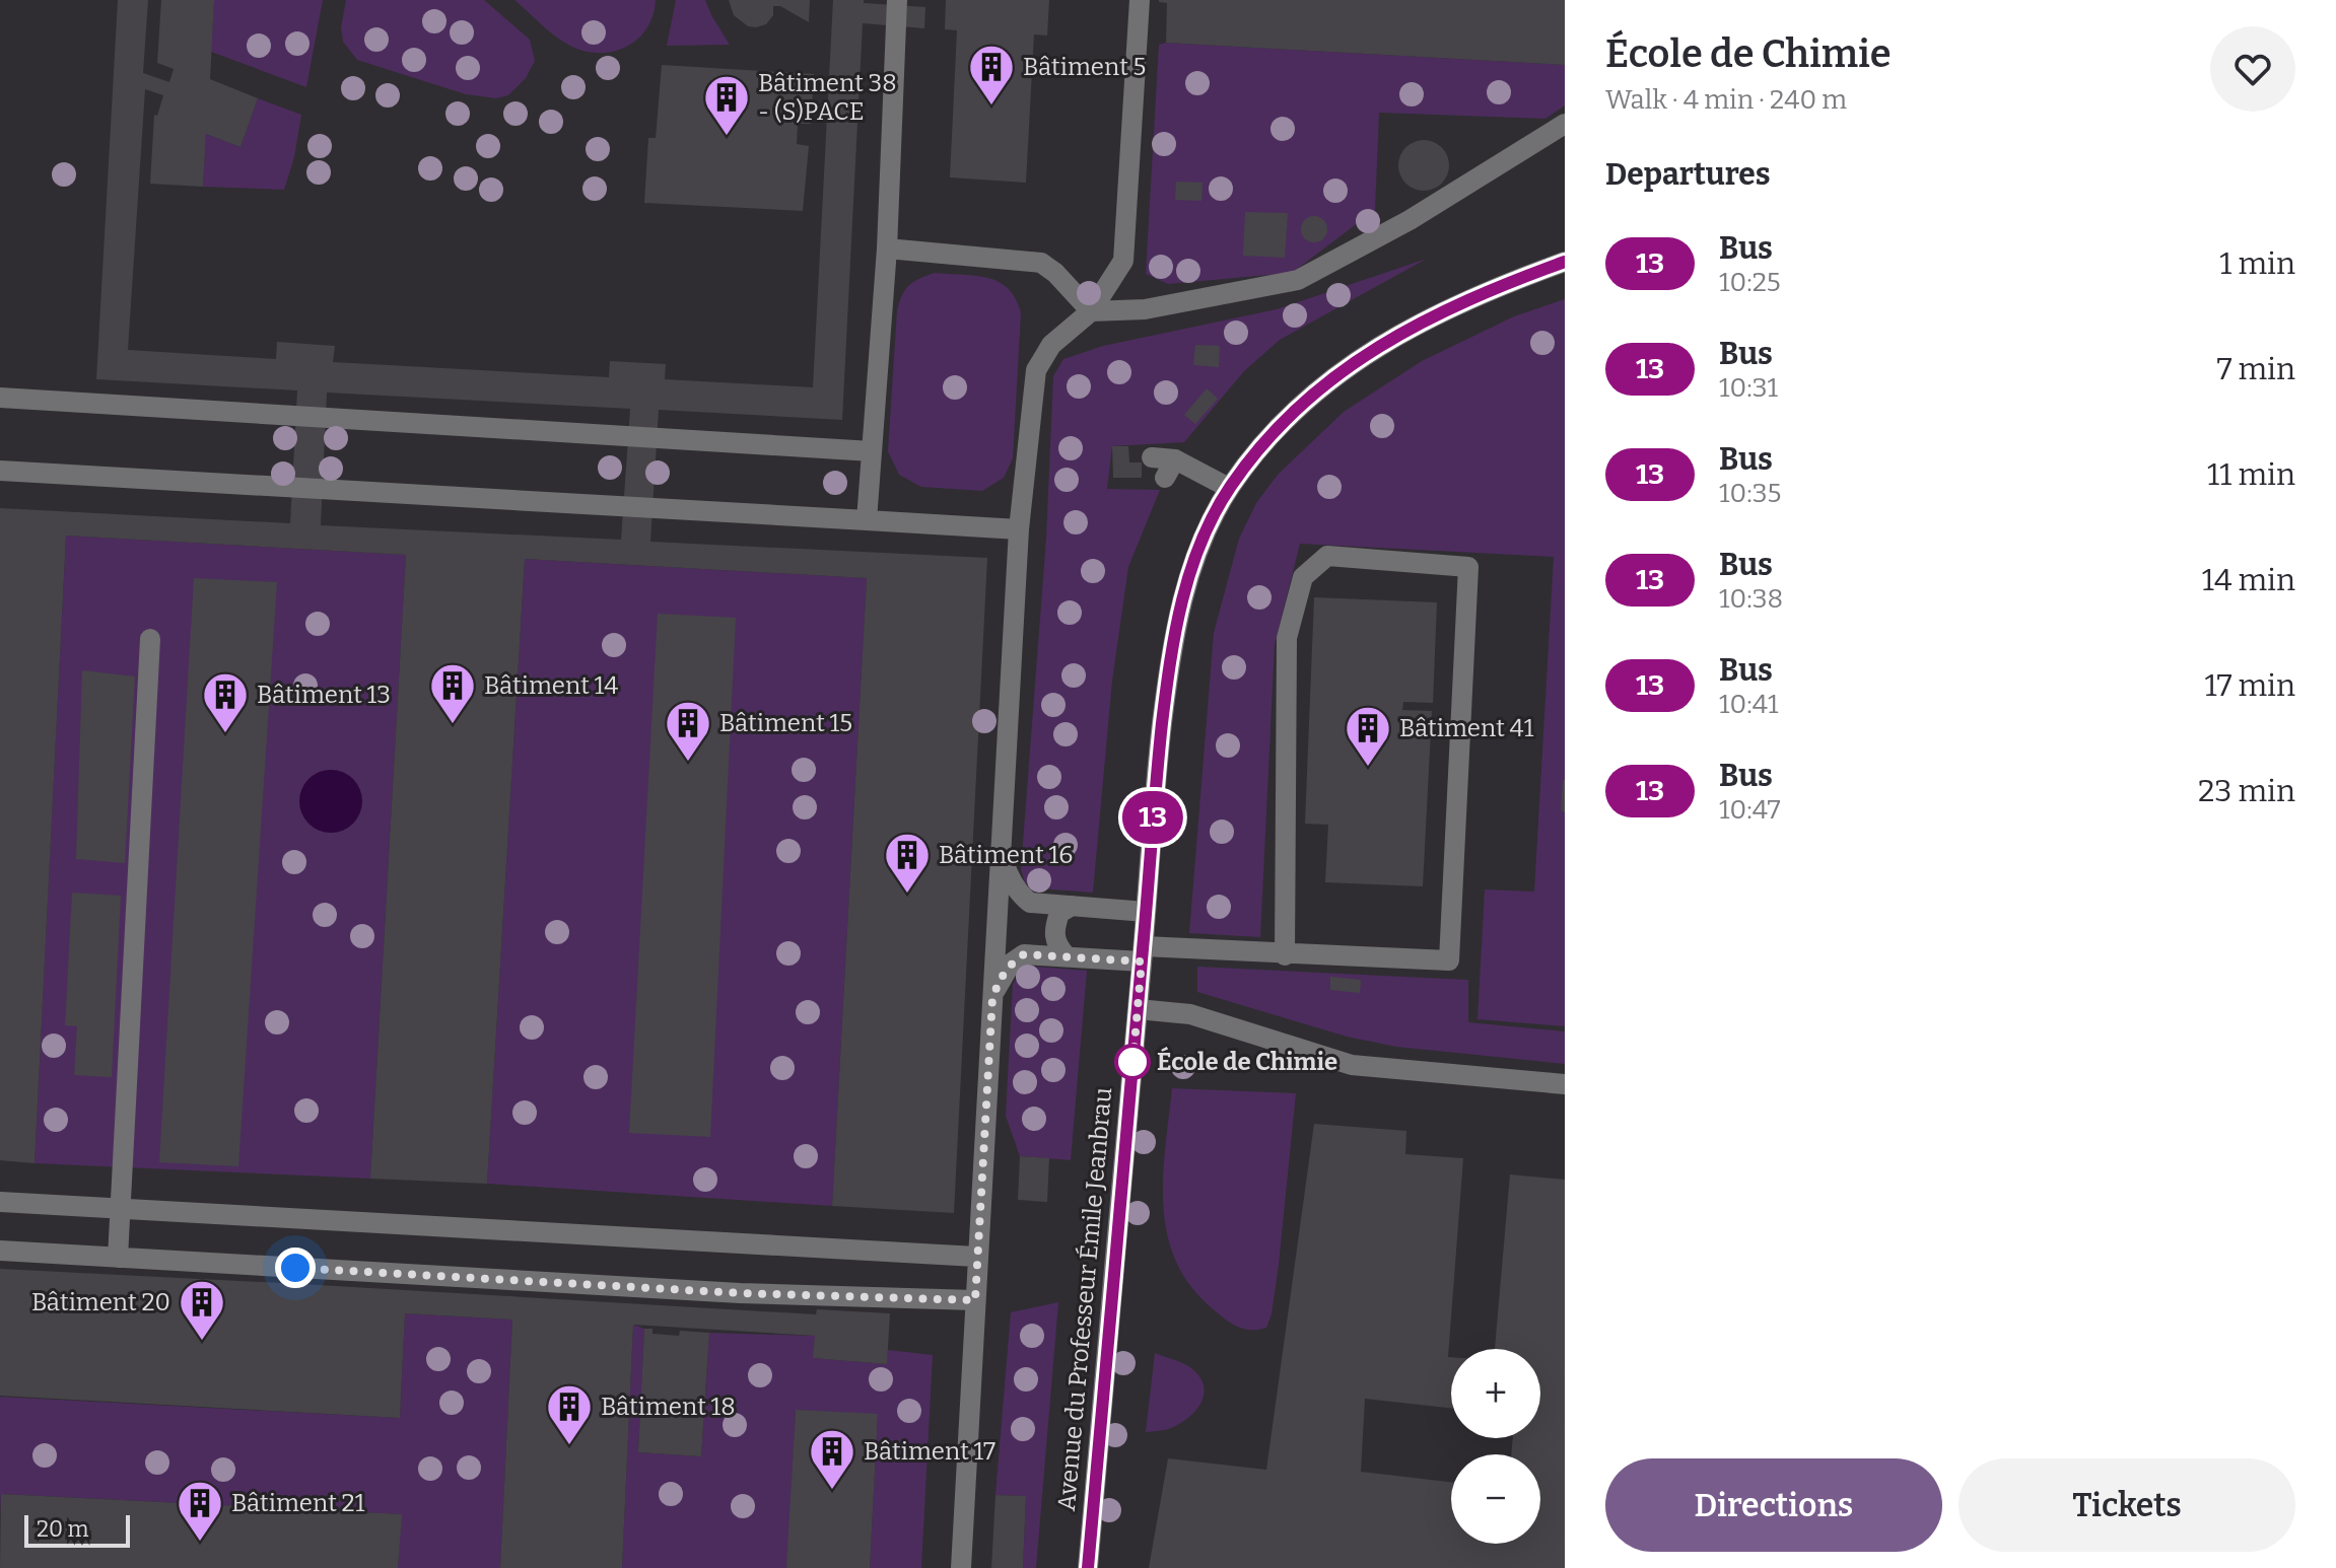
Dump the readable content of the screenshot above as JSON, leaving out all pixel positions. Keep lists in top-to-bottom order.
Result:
{
  "streets": {
    "street": ["Avenue du Professeur Émile Jeanbrau"]
  },
  "places": {
    "building": [
      "Bâtiment 5",
      "Bâtiment 38 - (S)PACE",
      "Bâtiment 14",
      "Bâtiment 13",
      "Bâtiment 15",
      "Bâtiment 41",
      "Bâtiment 16",
      "Bâtiment 20",
      "Bâtiment 18",
      "Bâtiment 17",
      "Bâtiment 21"
    ],
    "other": ["École de Chimie"]
  },
  "lines": ["bus line 13"],
  "scale_bar": "20 m",
  "page": {
    "on_map": "13",
    "heading": [
      ["École de Chimie", "Walk · 4 min · 240 m"],
      "Departures"
    ],
    "list": [
      {
        "mark": "13",
        "name": "Bus",
        "note": "10:25",
        "value": "1 min"
      },
      {
        "mark": "13",
        "name": "Bus",
        "note": "10:31",
        "value": "7 min"
      },
      {
        "mark": "13",
        "name": "Bus",
        "note": "10:35",
        "value": "11 min"
      },
      {
        "mark": "13",
        "name": "Bus",
        "note": "10:38",
        "value": "14 min"
      },
      {
        "mark": "13",
        "name": "Bus",
        "note": "10:41",
        "value": "17 min"
      },
      {
        "mark": "13",
        "name": "Bus",
        "note": "10:47",
        "value": "23 min"
      }
    ],
    "map_buttons": ["+", "−"],
    "buttons": ["Directions", "Tickets"],
    "scale": "20 m"
  }
}
